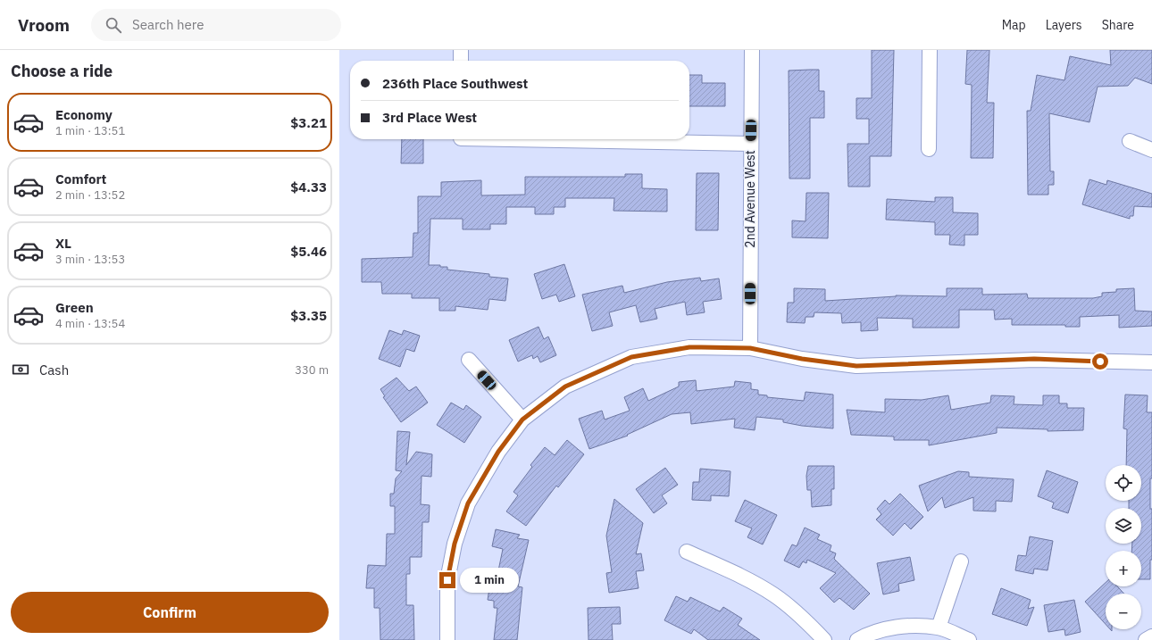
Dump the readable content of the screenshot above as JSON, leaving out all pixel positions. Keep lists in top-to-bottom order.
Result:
{
  "streets": {
    "street": ["2nd Avenue West"]
  },
  "page": {
    "header": "Vroom",
    "search": "Search here",
    "nav": ["Map", "Layers", "Share"],
    "heading": "Choose a ride",
    "banner": ["236th Place Southwest", "3rd Place West"],
    "list": [
      {
        "name": "Economy",
        "note": "1 min · 13:51",
        "value": "$3.21"
      },
      {
        "name": "Comfort",
        "note": "2 min · 13:52",
        "value": "$4.33"
      },
      {
        "name": "XL",
        "note": "3 min · 13:53",
        "value": "$5.46"
      },
      {
        "name": "Green",
        "note": "4 min · 13:54",
        "value": "$3.35"
      }
    ],
    "pay": ["Cash", "330 m"],
    "map_buttons": ["+", "−"],
    "bubble": "1 min",
    "buttons": "Confirm"
  }
}
